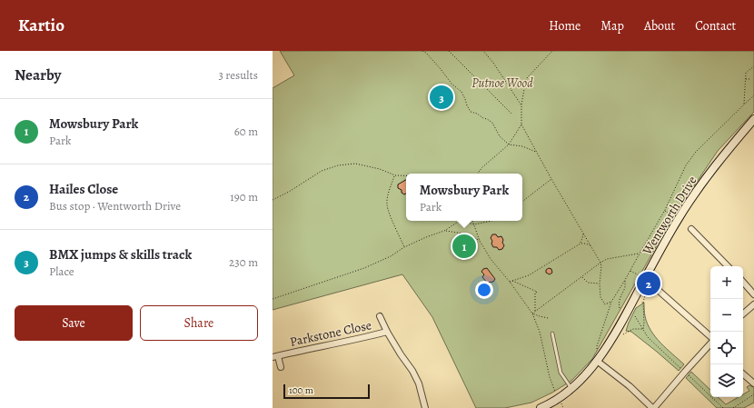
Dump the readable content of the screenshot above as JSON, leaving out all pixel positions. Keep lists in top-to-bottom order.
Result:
{
  "streets": {
    "street": ["Wentworth Drive", "Parkstone Close"]
  },
  "parks": ["Putnoe Wood"],
  "scale_bar": "100 m",
  "page": {
    "header": "Kartio",
    "nav": [
      "Home",
      "Map",
      "About",
      "Contact"
    ],
    "heading": ["Nearby", "3 results"],
    "pins": ["3", "1", "2"],
    "list": [
      {
        "mark": "1",
        "name": "Mowsbury Park",
        "note": "Park",
        "value": "60 m"
      },
      {
        "mark": "2",
        "name": "Hailes Close",
        "note": "Bus stop · Wentworth Drive",
        "value": "190 m"
      },
      {
        "mark": "3",
        "name": "BMX jumps & skills track",
        "note": "Place",
        "value": "230 m"
      }
    ],
    "popup": ["Mowsbury Park", "Park"],
    "map_buttons": ["+", "−"],
    "buttons": ["Save", "Share"],
    "scale": "100 m"
  }
}
